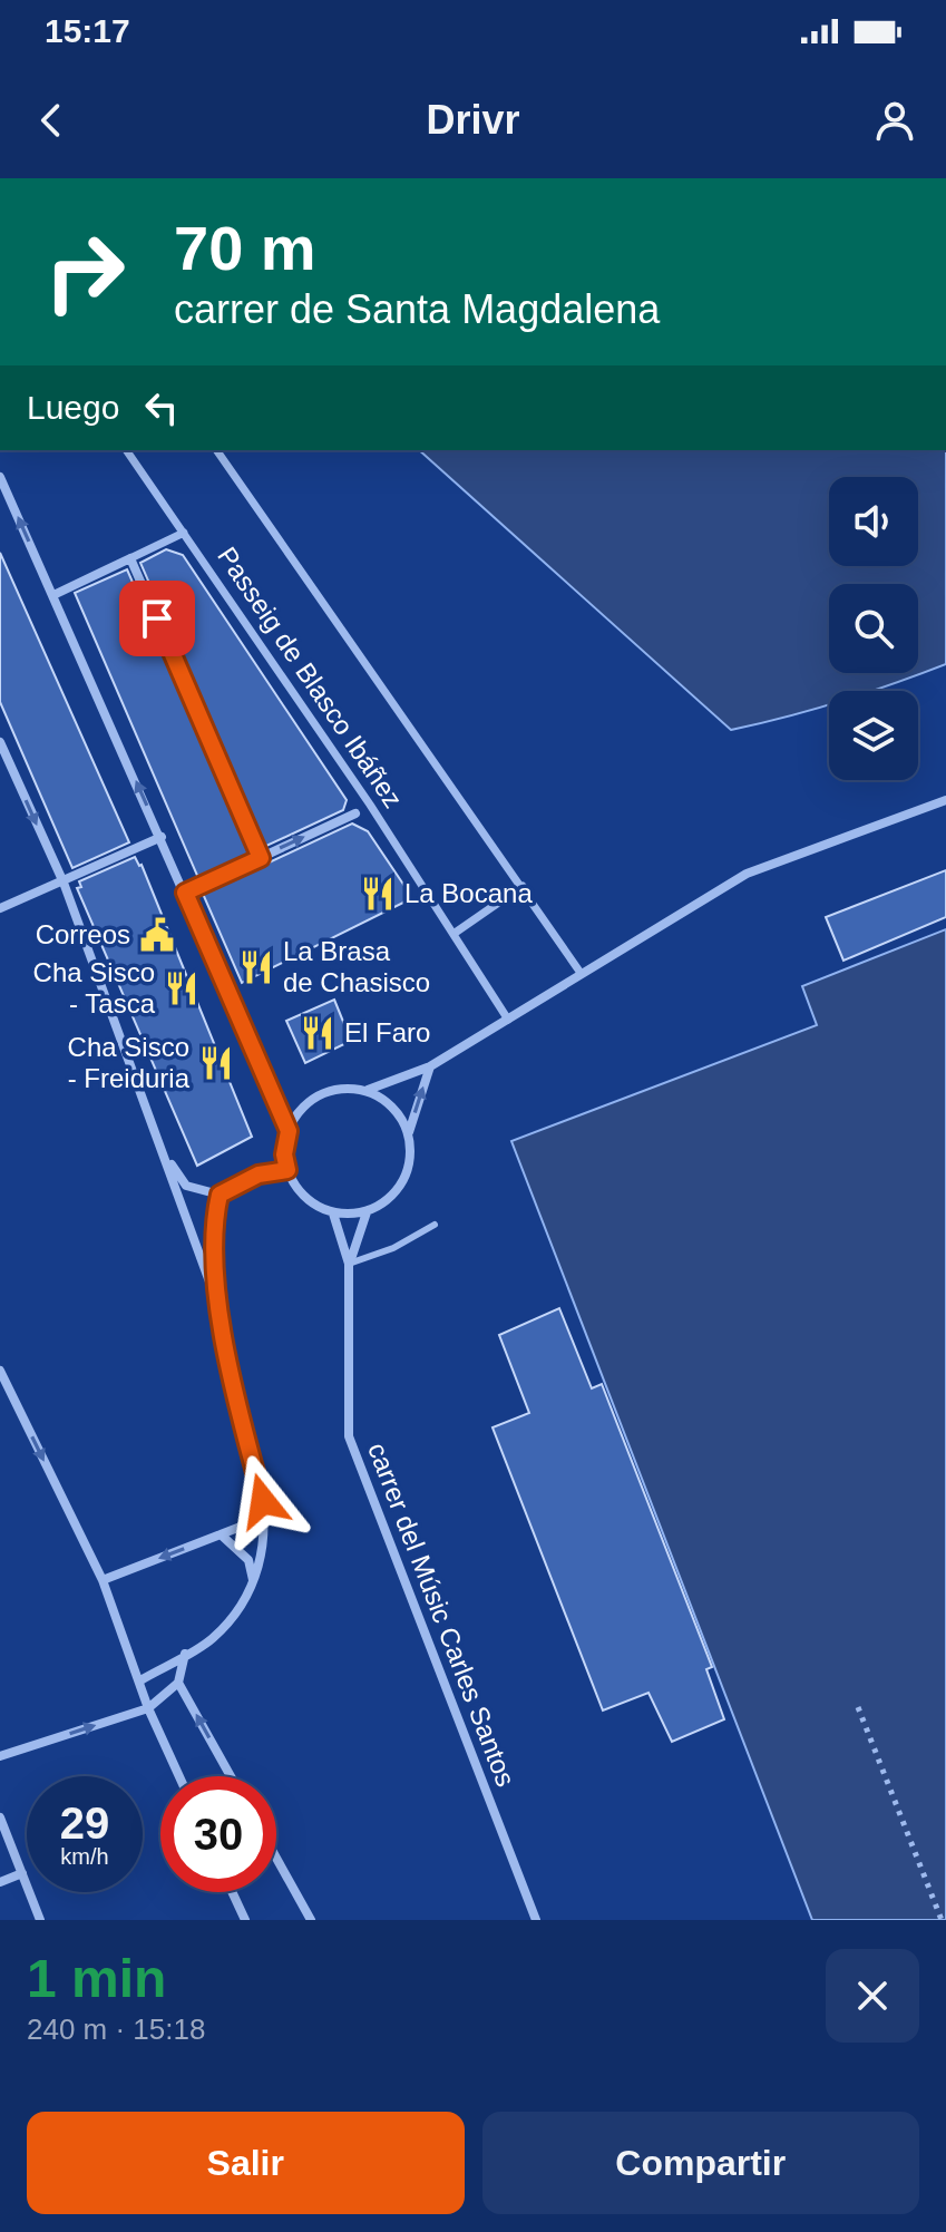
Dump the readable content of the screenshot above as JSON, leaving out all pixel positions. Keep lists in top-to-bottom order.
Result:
{
  "streets": {
    "street": ["Passeig de Blasco Ibáñez", "carrer del Músic Carles Santos"]
  },
  "places": {
    "restaurant": [
      "La Bocana",
      "La Brasa de Chasisco",
      "Cha Sisco - Tasca",
      "El Faro",
      "Cha Sisco - Freiduria"
    ],
    "public building": ["Correos"]
  },
  "page": {
    "status": "15:17",
    "header": "Drivr",
    "turn": ["70 m", "carrer de Santa Magdalena"],
    "then": "Luego",
    "speed": "29 km/h",
    "limit": "30",
    "heading": ["1 min", "240 m · 15:18"],
    "buttons": ["Salir", "Compartir"]
  }
}
